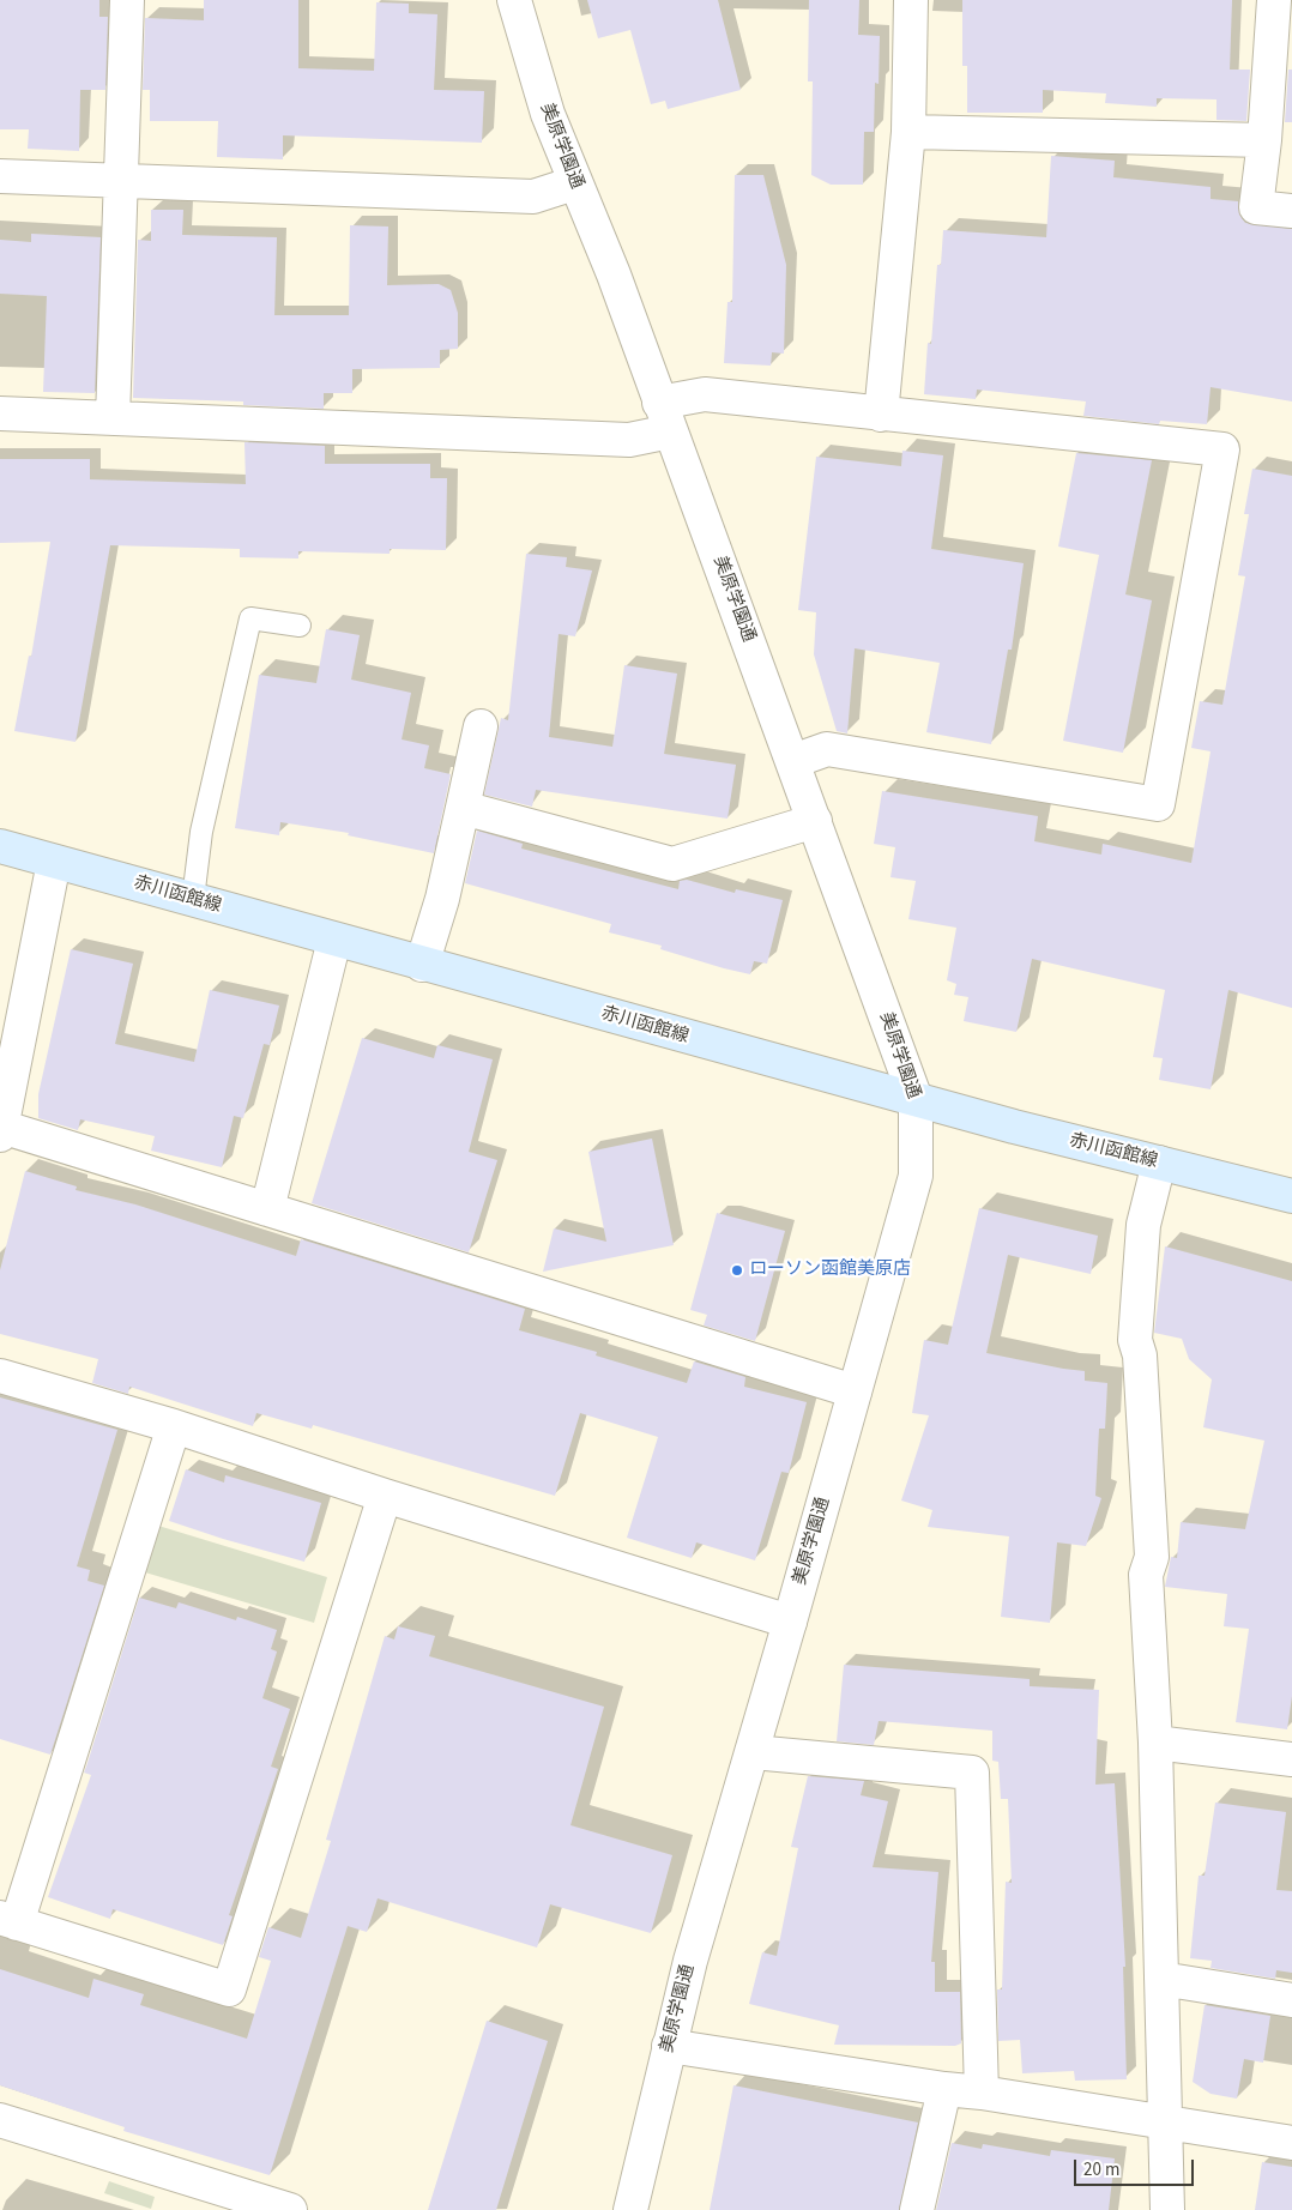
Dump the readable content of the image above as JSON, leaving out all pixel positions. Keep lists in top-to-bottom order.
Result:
{
  "streets": {
    "main road": ["赤川函館線"],
    "street": ["美原学園通"]
  },
  "crossings": [
    ["美原学園通", "赤川函館線"]
  ],
  "places": ["ローソン函館美原店"],
  "scale_bar": "20 m"
}
